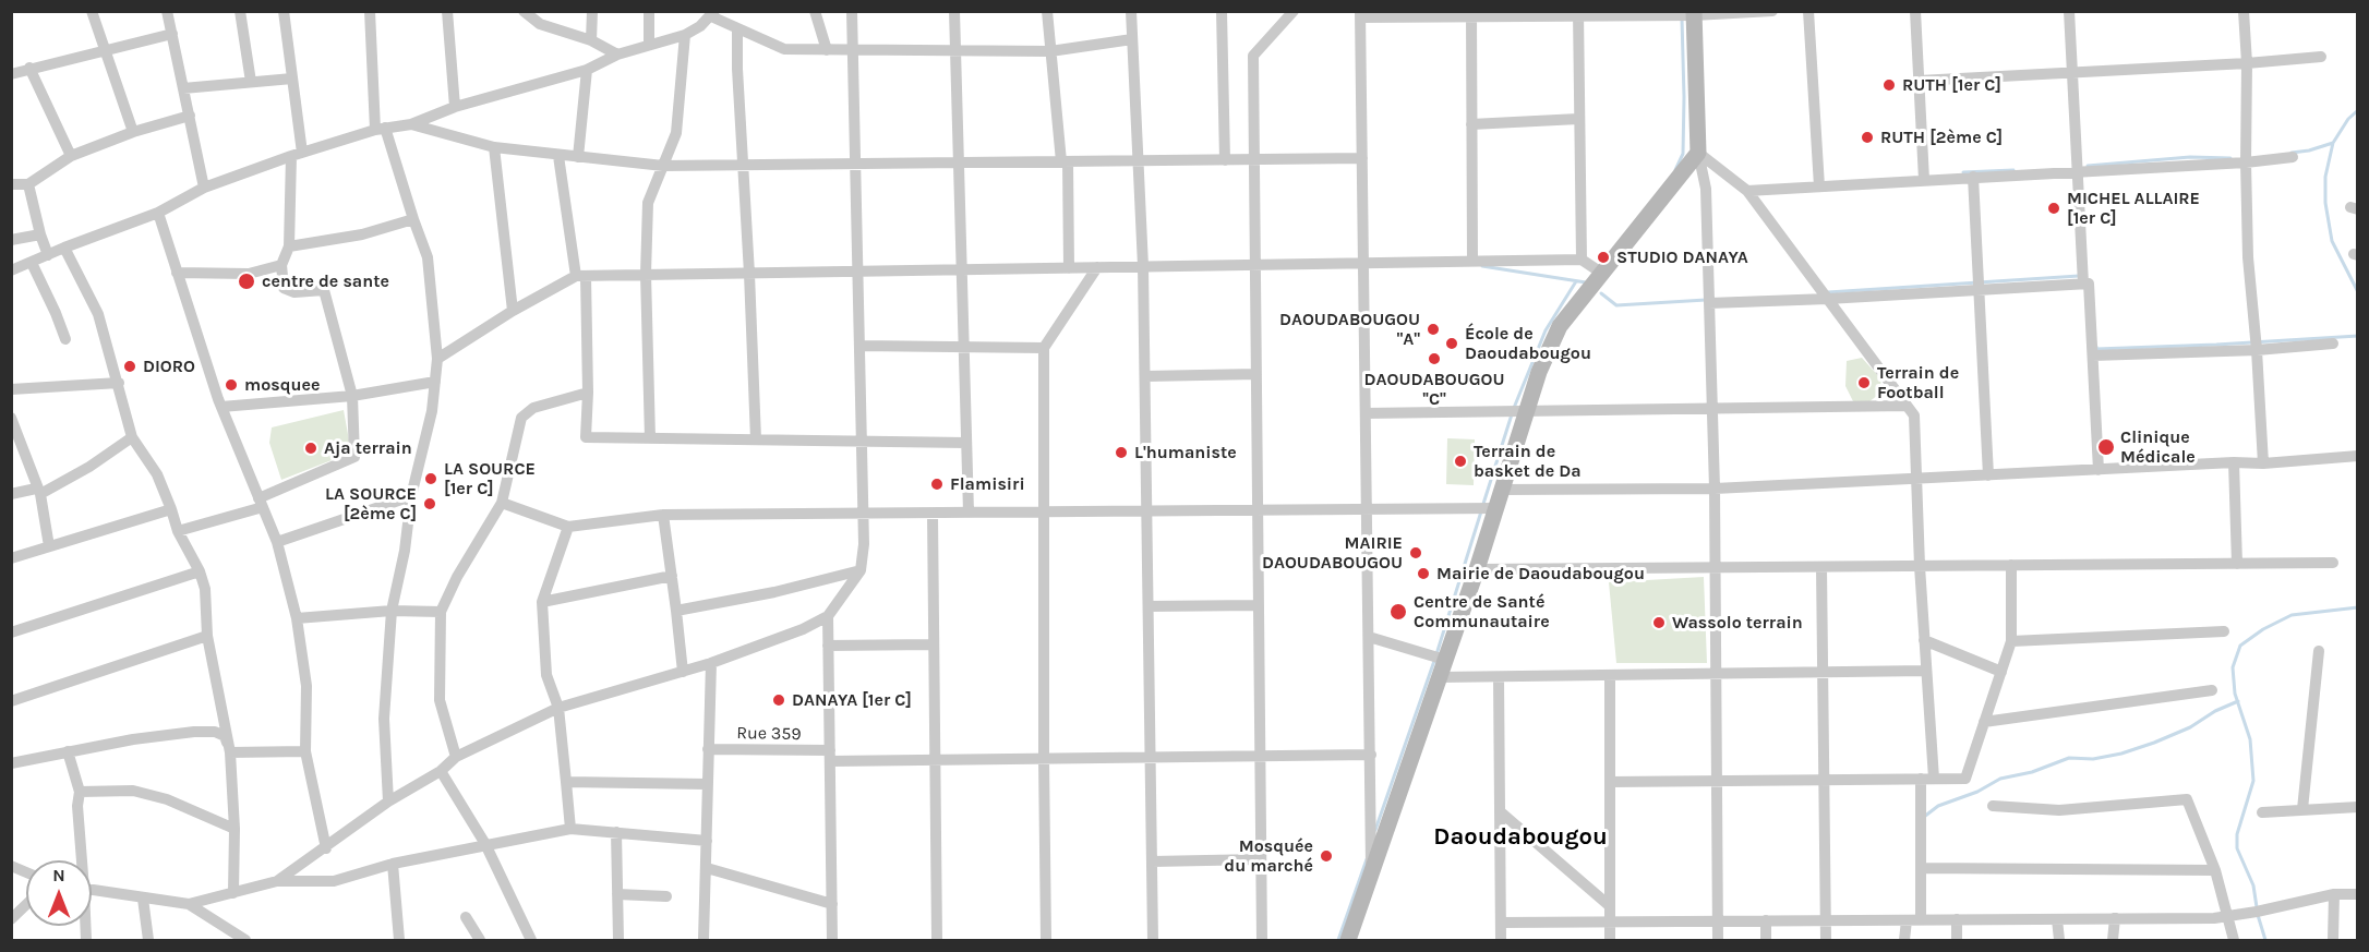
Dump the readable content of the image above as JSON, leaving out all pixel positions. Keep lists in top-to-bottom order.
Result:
{
  "streets": {
    "street": ["Rue 359"]
  },
  "districts": ["Daoudabougou"],
  "places": [
    "RUTH [1er C]",
    "RUTH [2ème C]",
    "MICHEL ALLAIRE [1er C]",
    "STUDIO DANAYA",
    "centre de sante",
    "DAOUDABOUGOU ''A''",
    "École de Daoudabougou",
    "DAOUDABOUGOU ''C''",
    "DIORO",
    "Terrain de Football",
    "mosquee",
    "Clinique Médicale",
    "Aja terrain",
    "L'humaniste",
    "Terrain de basket de Da",
    "LA SOURCE [1er C]",
    "Flamisiri",
    "LA SOURCE [2ème C]",
    "MAIRIE DAOUDABOUGOU",
    "Mairie de Daoudabougou",
    "Centre de Santé Communautaire",
    "Wassolo terrain",
    "DANAYA [1er C]",
    "Mosquée du marché"
  ],
  "north": "top"
}
